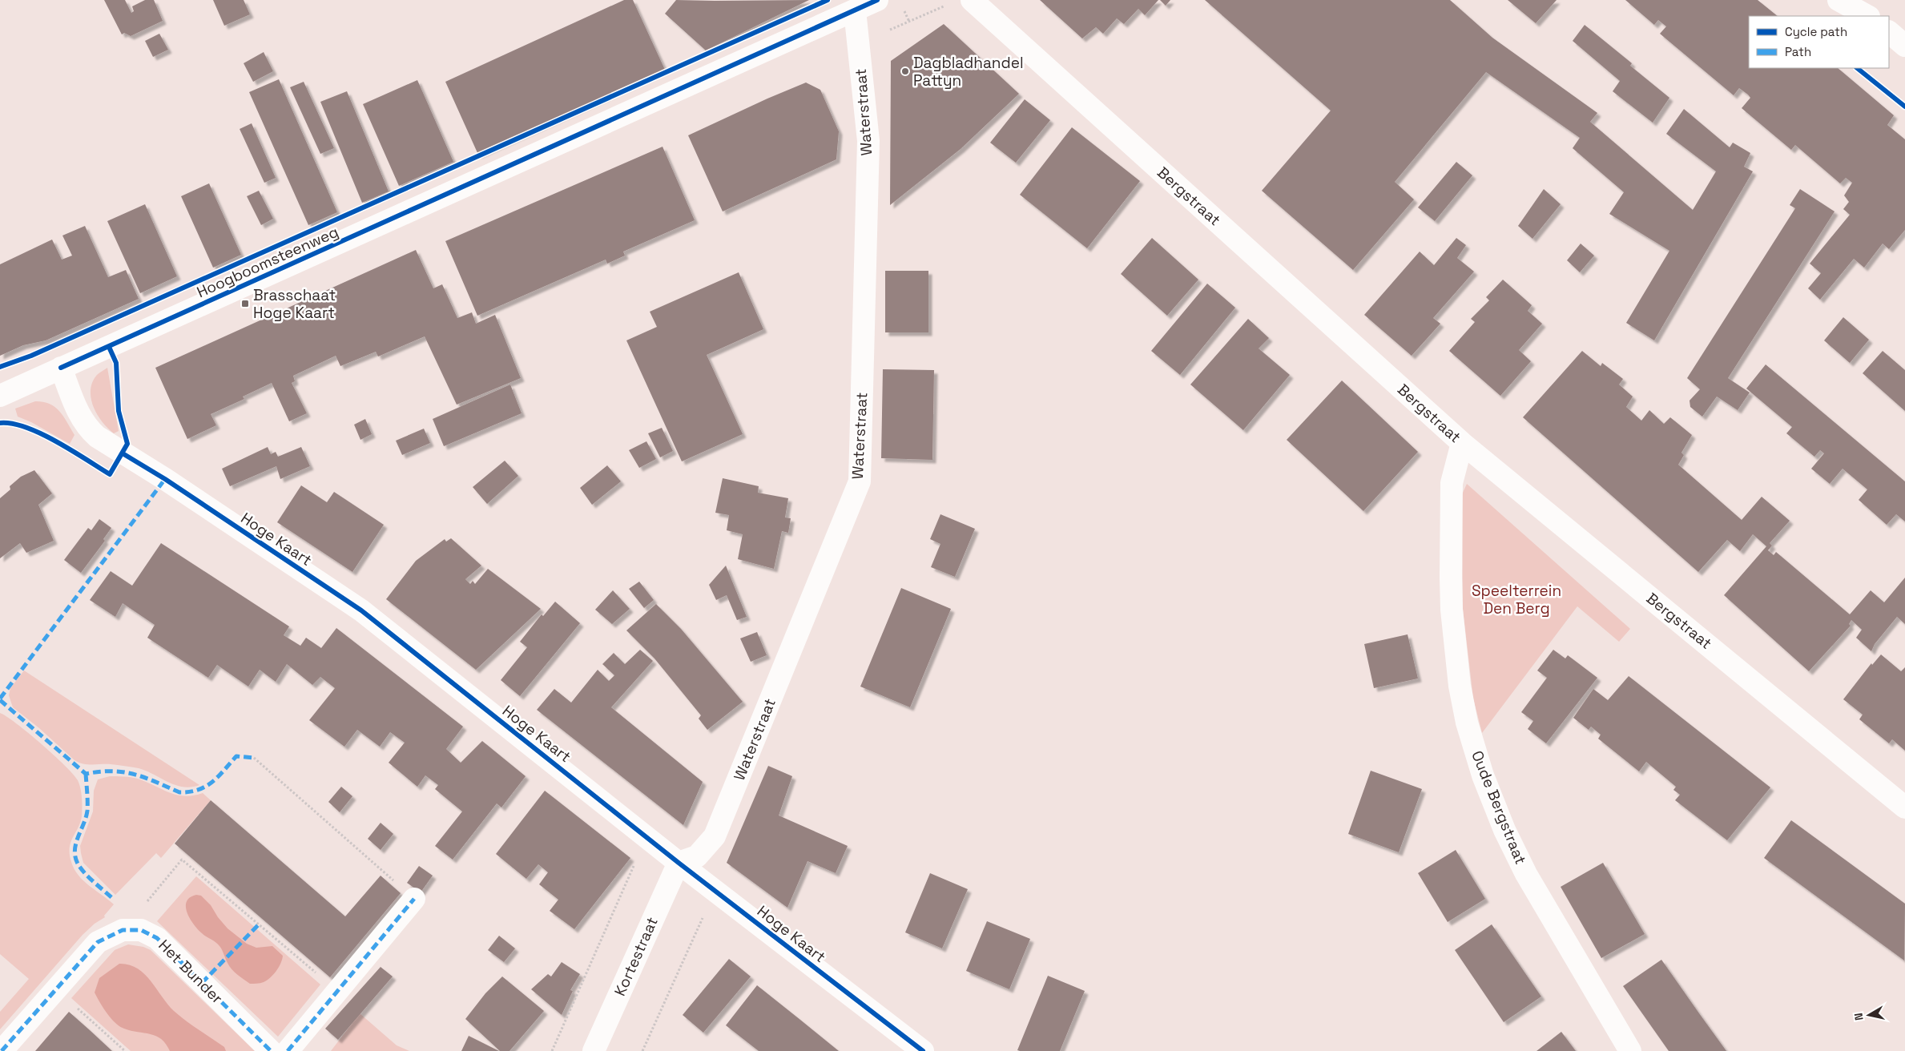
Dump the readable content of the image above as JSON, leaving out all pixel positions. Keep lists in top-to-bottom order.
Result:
{
  "streets": {
    "street": [
      "Waterstraat",
      "Bergstraat",
      "Hoogboomsteenweg",
      "Hoge Kaart",
      "Oude Bergstraat",
      "Kortestraat",
      "Het Bunder"
    ]
  },
  "crossings": [
    ["Waterstraat", "Hoogboomsteenweg"],
    ["Waterstraat", "Hoge Kaart"],
    ["Waterstraat", "Kortestraat"],
    ["Bergstraat", "Oude Bergstraat"],
    ["Hoogboomsteenweg", "Hoge Kaart"],
    ["Hoge Kaart", "Kortestraat"]
  ],
  "parks": ["Speelterrein Den Berg"],
  "places": {
    "other": ["Dagbladhandel Pattyn"],
    "transit": ["Brasschaat Hoge Kaart"]
  },
  "legend": ["Cycle path", "Path"],
  "north": "left"
}
